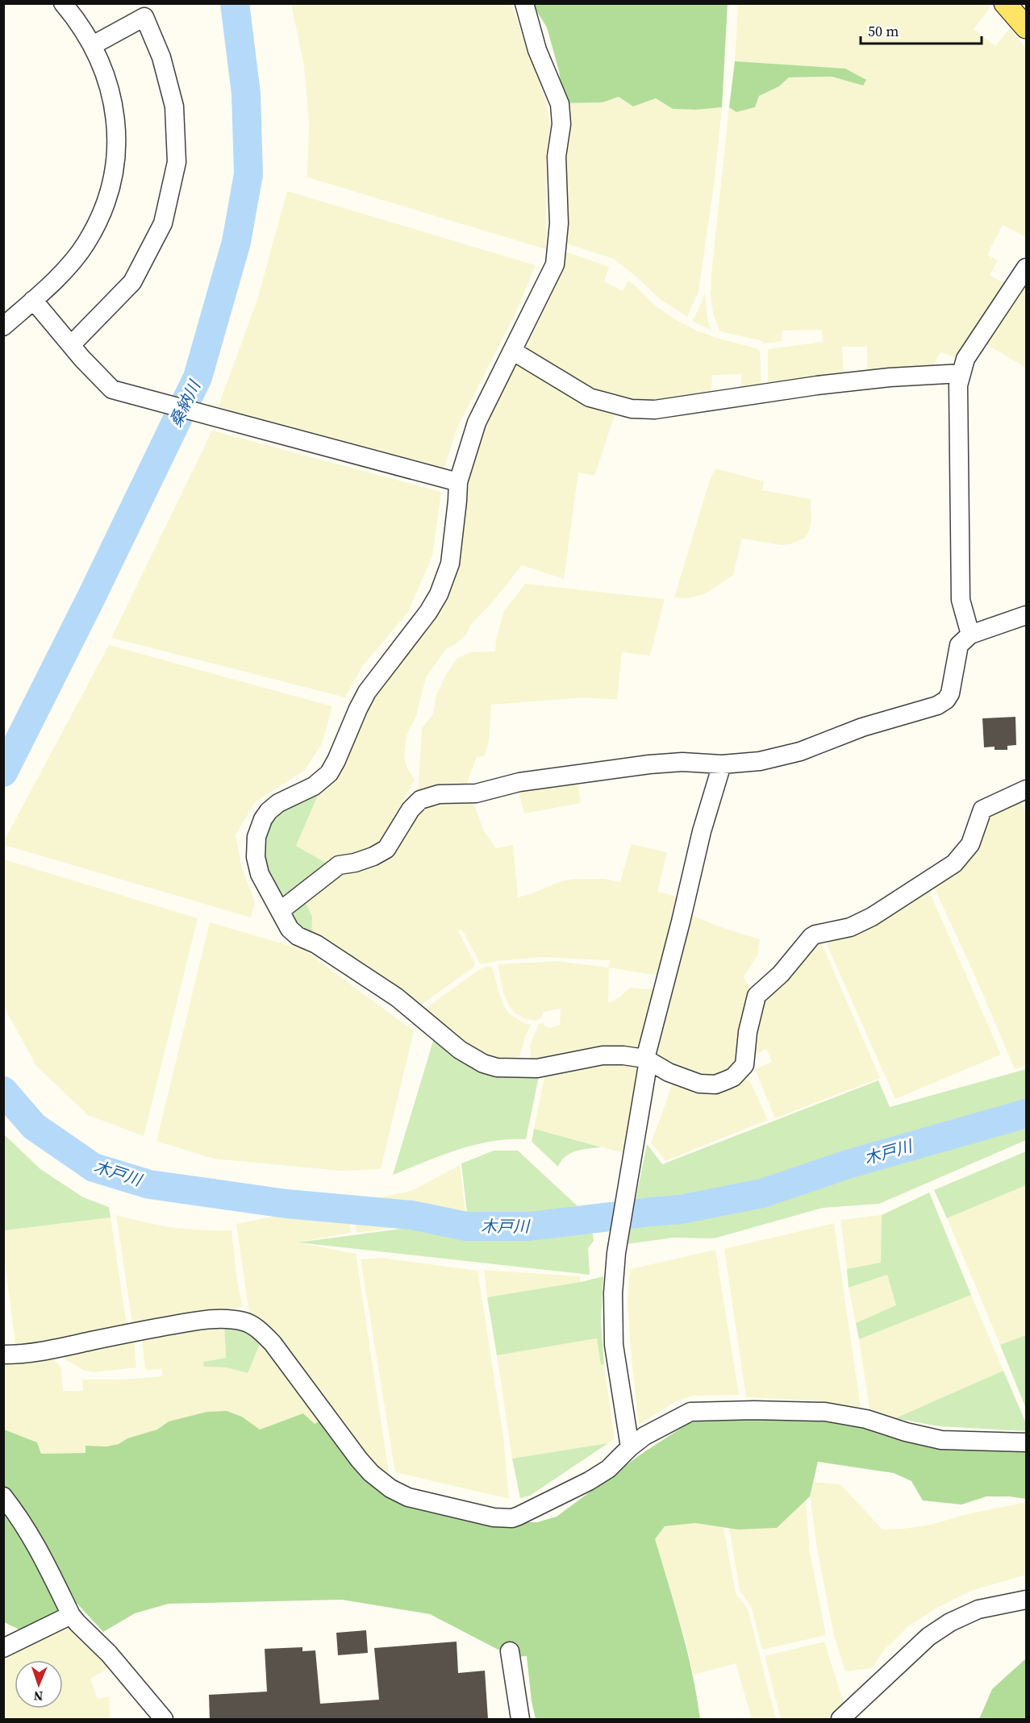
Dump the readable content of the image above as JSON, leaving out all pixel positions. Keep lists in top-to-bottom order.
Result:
{
  "water": ["桑納川", "木戸川"],
  "scale_bar": "50 m",
  "north": "bottom"
}
